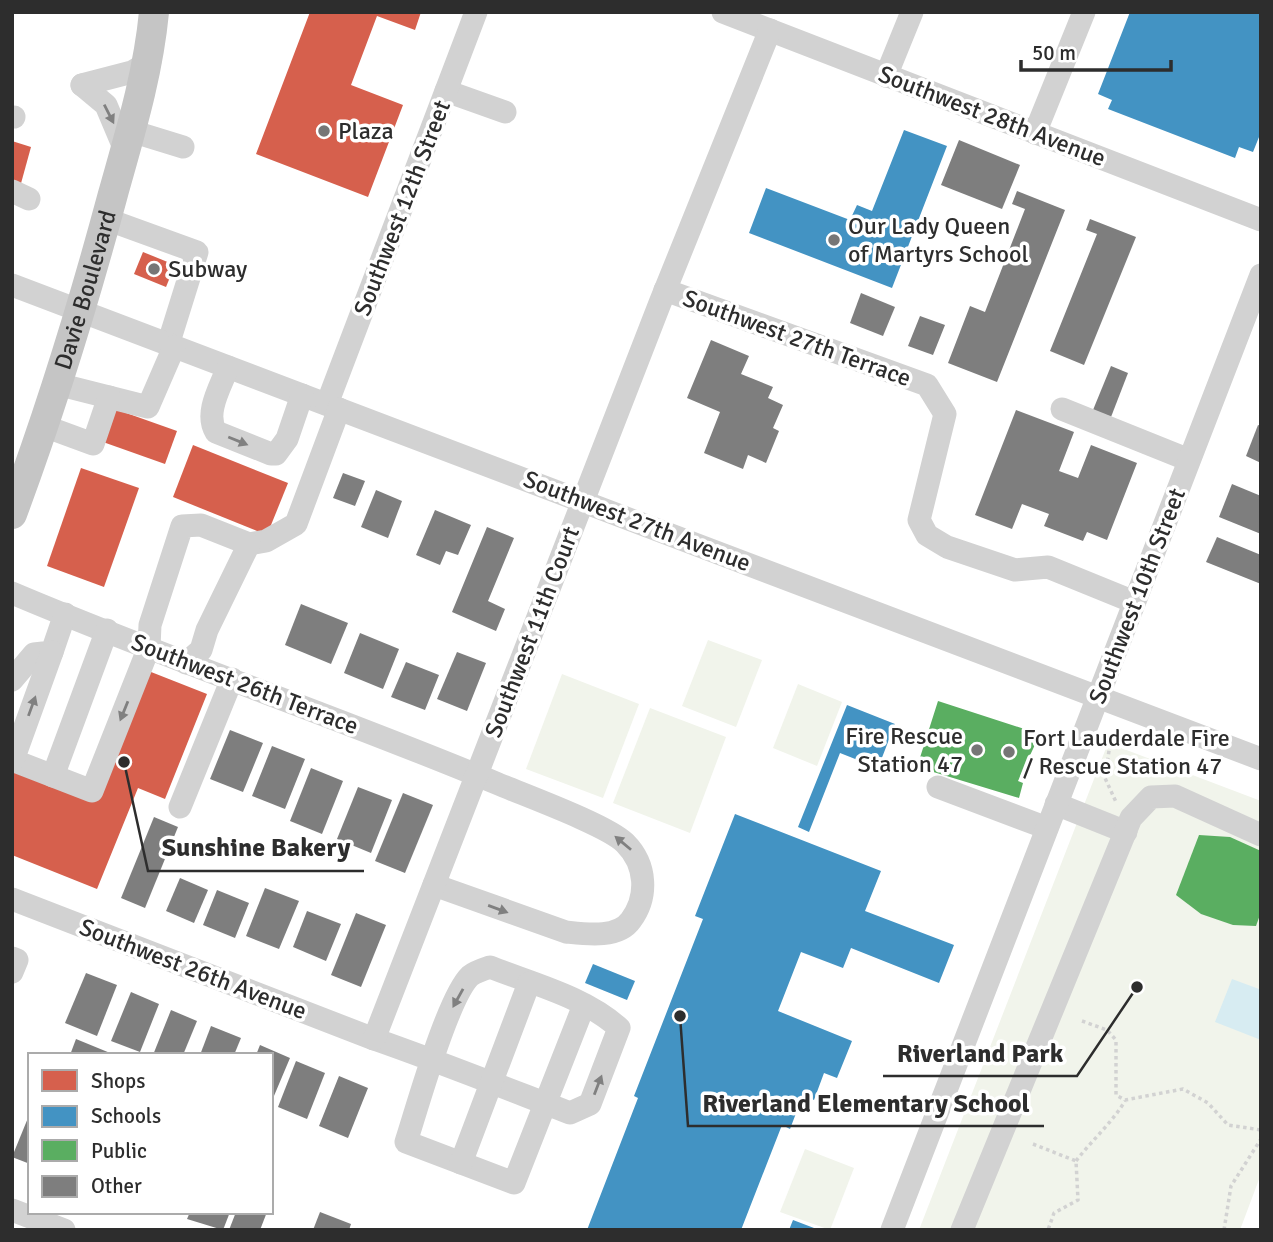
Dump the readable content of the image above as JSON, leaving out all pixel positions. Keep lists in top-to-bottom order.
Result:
{
  "streets": {
    "main road": ["Davie Boulevard"],
    "street": [
      "Southwest 28th Avenue",
      "Southwest 12th Street",
      "Southwest 27th Terrace",
      "Southwest 27th Avenue",
      "Southwest 10th Street",
      "Southwest 11th Court",
      "Southwest 26th Terrace",
      "Southwest 26th Avenue"
    ]
  },
  "crossings": [
    ["Southwest 28th Avenue", "Southwest 11th Court"],
    ["Southwest 12th Street", "Southwest 27th Avenue"],
    ["Davie Boulevard", "Southwest 27th Avenue"],
    ["Southwest 27th Terrace", "Southwest 10th Street"],
    ["Southwest 27th Terrace", "Southwest 11th Court"],
    ["Southwest 27th Avenue", "Southwest 10th Street"],
    ["Southwest 27th Avenue", "Southwest 11th Court"],
    ["Southwest 11th Court", "Southwest 26th Terrace"],
    ["Southwest 11th Court", "Southwest 26th Avenue"]
  ],
  "places": [
    "Plaza",
    "Our Lady Queen of Martyrs School",
    "Subway",
    "Fire Rescue Station 47",
    "Fort Lauderdale Fire / Rescue Station 47",
    "Sunshine Bakery",
    "Riverland Park",
    "Riverland Elementary School"
  ],
  "legend": [
    "Shops",
    "Schools",
    "Public",
    "Other"
  ],
  "scale_bar": "50 m"
}
